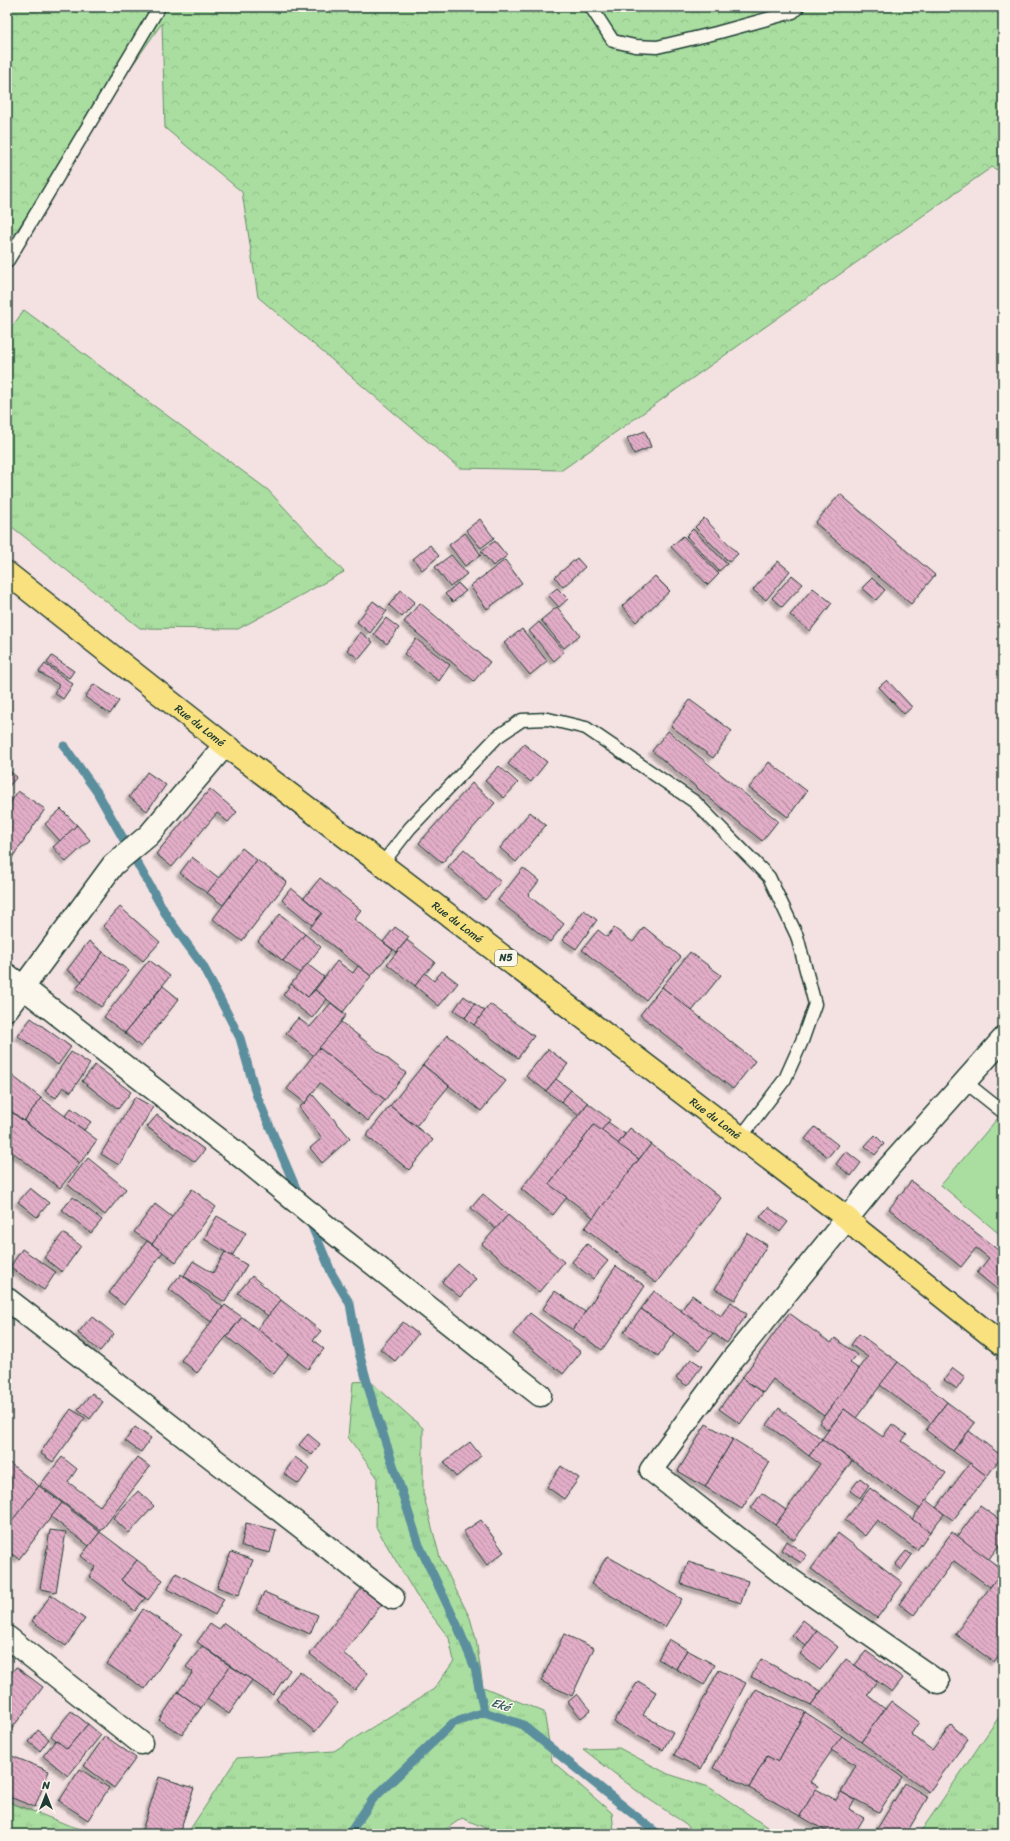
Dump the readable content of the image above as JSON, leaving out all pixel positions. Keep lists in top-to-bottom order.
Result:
{
  "streets": {
    "main road": ["Rue du Lomé", "N5"]
  },
  "water": ["Eké"],
  "north": "top"
}
